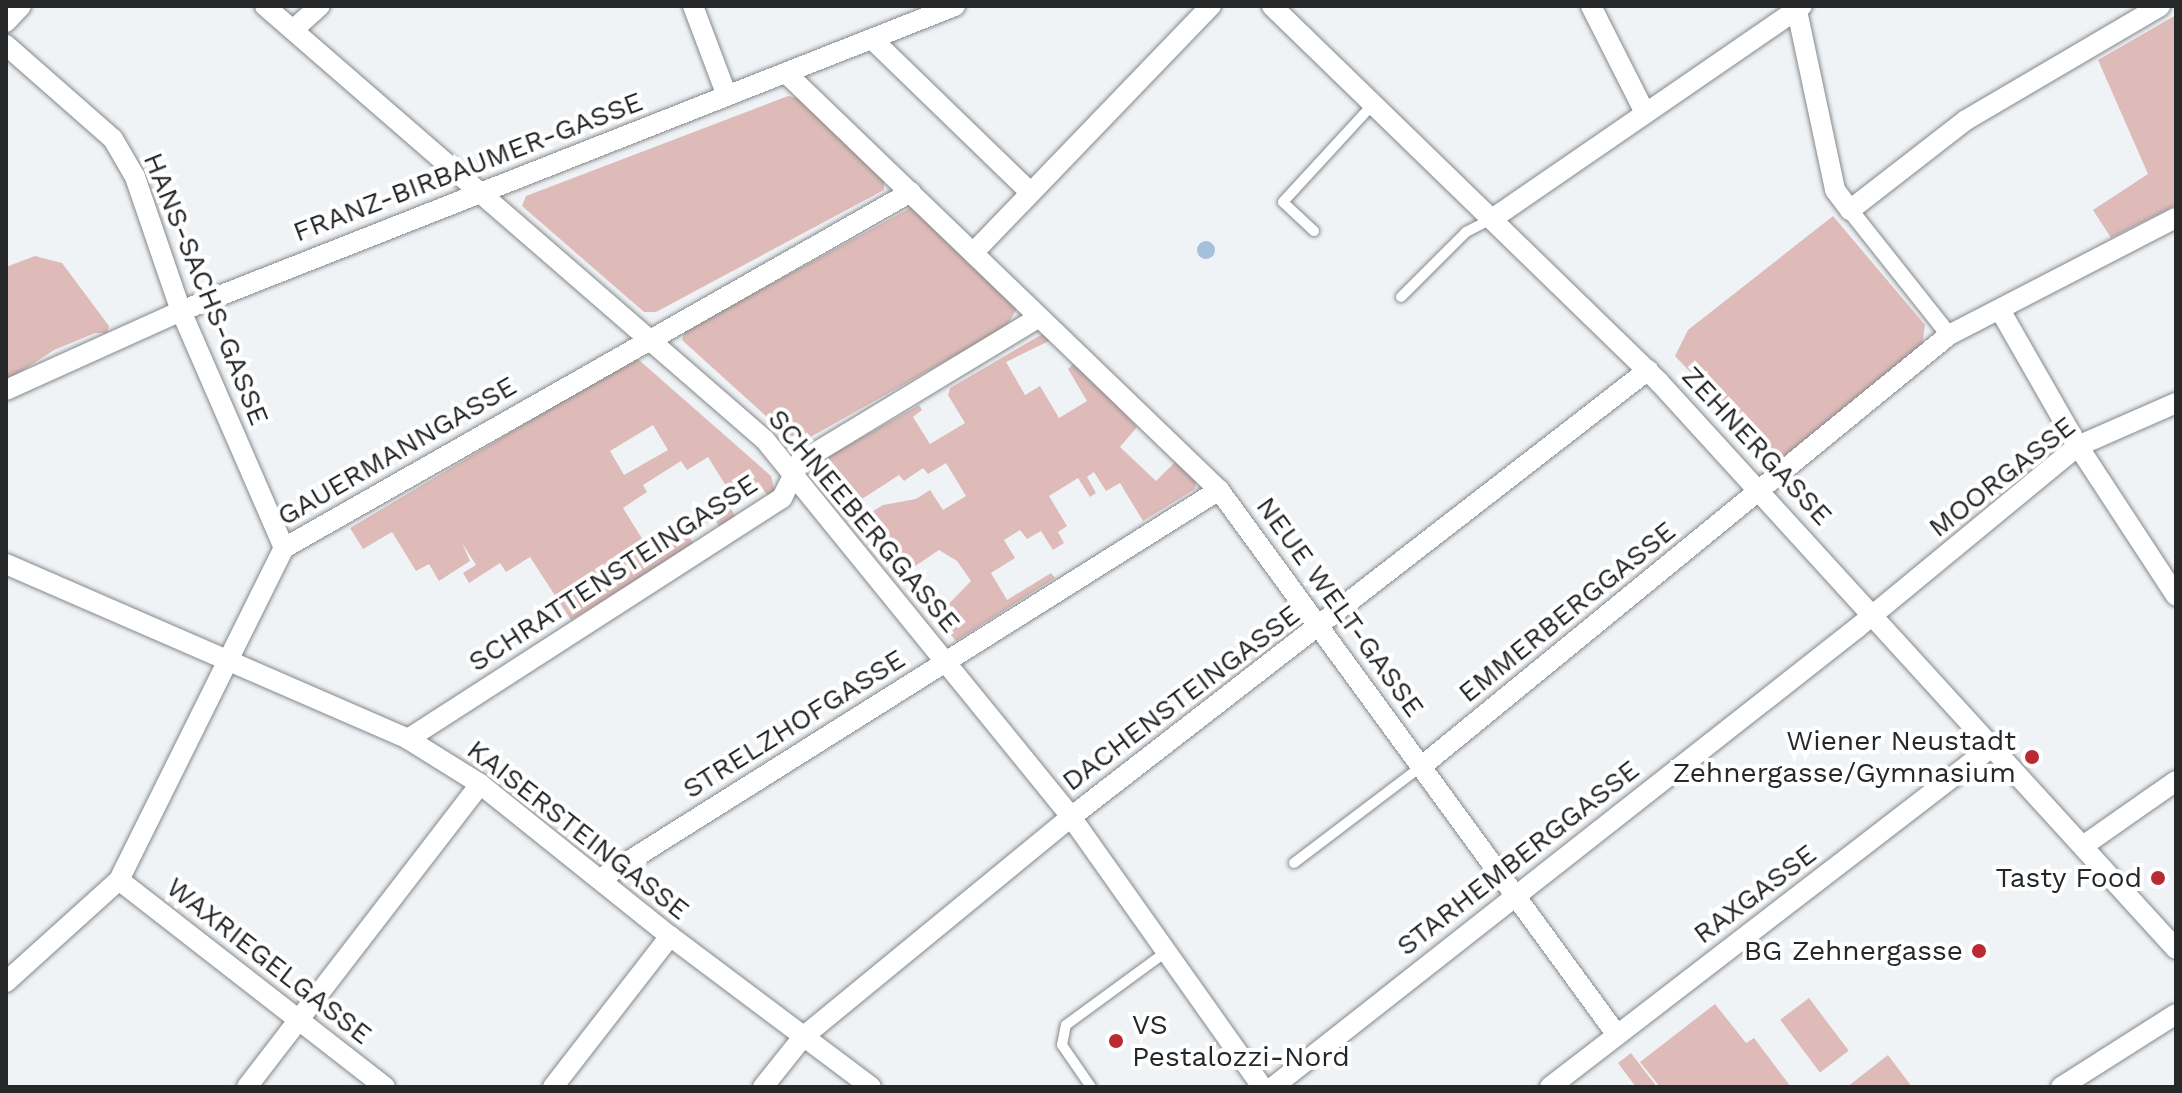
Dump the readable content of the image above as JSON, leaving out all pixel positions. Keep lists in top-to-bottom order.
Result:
{
  "streets": {
    "street": [
      "FRANZ-BIRBAUMER-GASSE",
      "HANS-SACHS-GASSE",
      "ZEHNERGASSE",
      "GAUERMANNGASSE",
      "MOORGASSE",
      "SCHNEEBERGGASSE",
      "SCHRATTENSTEINGASSE",
      "NEUE WELT-GASSE",
      "EMMERBERGGASSE",
      "DACHENSTEINGASSE",
      "STRELZHOFGASSE",
      "KAISERSTEINGASSE",
      "STARHEMBERGGASSE",
      "RAXGASSE",
      "WAXRIEGELGASSE"
    ]
  },
  "crossings": [
    ["FRANZ-BIRBAUMER-GASSE", "HANS-SACHS-GASSE"],
    ["FRANZ-BIRBAUMER-GASSE", "SCHNEEBERGGASSE"],
    ["FRANZ-BIRBAUMER-GASSE", "NEUE WELT-GASSE"],
    ["HANS-SACHS-GASSE", "GAUERMANNGASSE"],
    ["ZEHNERGASSE", "MOORGASSE"],
    ["ZEHNERGASSE", "EMMERBERGGASSE"],
    ["ZEHNERGASSE", "DACHENSTEINGASSE"],
    ["ZEHNERGASSE", "STARHEMBERGGASSE"],
    ["ZEHNERGASSE", "RAXGASSE"],
    ["GAUERMANNGASSE", "SCHNEEBERGGASSE"],
    ["GAUERMANNGASSE", "NEUE WELT-GASSE"],
    ["GAUERMANNGASSE", "KAISERSTEINGASSE"],
    ["GAUERMANNGASSE", "WAXRIEGELGASSE"],
    ["MOORGASSE", "STARHEMBERGGASSE"],
    ["SCHNEEBERGGASSE", "SCHRATTENSTEINGASSE"],
    ["SCHNEEBERGGASSE", "DACHENSTEINGASSE"],
    ["SCHNEEBERGGASSE", "STRELZHOFGASSE"],
    ["SCHRATTENSTEINGASSE", "NEUE WELT-GASSE"],
    ["SCHRATTENSTEINGASSE", "KAISERSTEINGASSE"],
    ["NEUE WELT-GASSE", "EMMERBERGGASSE"],
    ["NEUE WELT-GASSE", "DACHENSTEINGASSE"],
    ["NEUE WELT-GASSE", "STRELZHOFGASSE"],
    ["NEUE WELT-GASSE", "STARHEMBERGGASSE"],
    ["NEUE WELT-GASSE", "RAXGASSE"],
    ["DACHENSTEINGASSE", "KAISERSTEINGASSE"],
    ["STRELZHOFGASSE", "KAISERSTEINGASSE"]
  ],
  "places": [
    "Wiener Neustadt Zehnergasse/Gymnasium",
    "Tasty Food",
    "BG Zehnergasse",
    "VS Pestalozzi-Nord"
  ]
}
